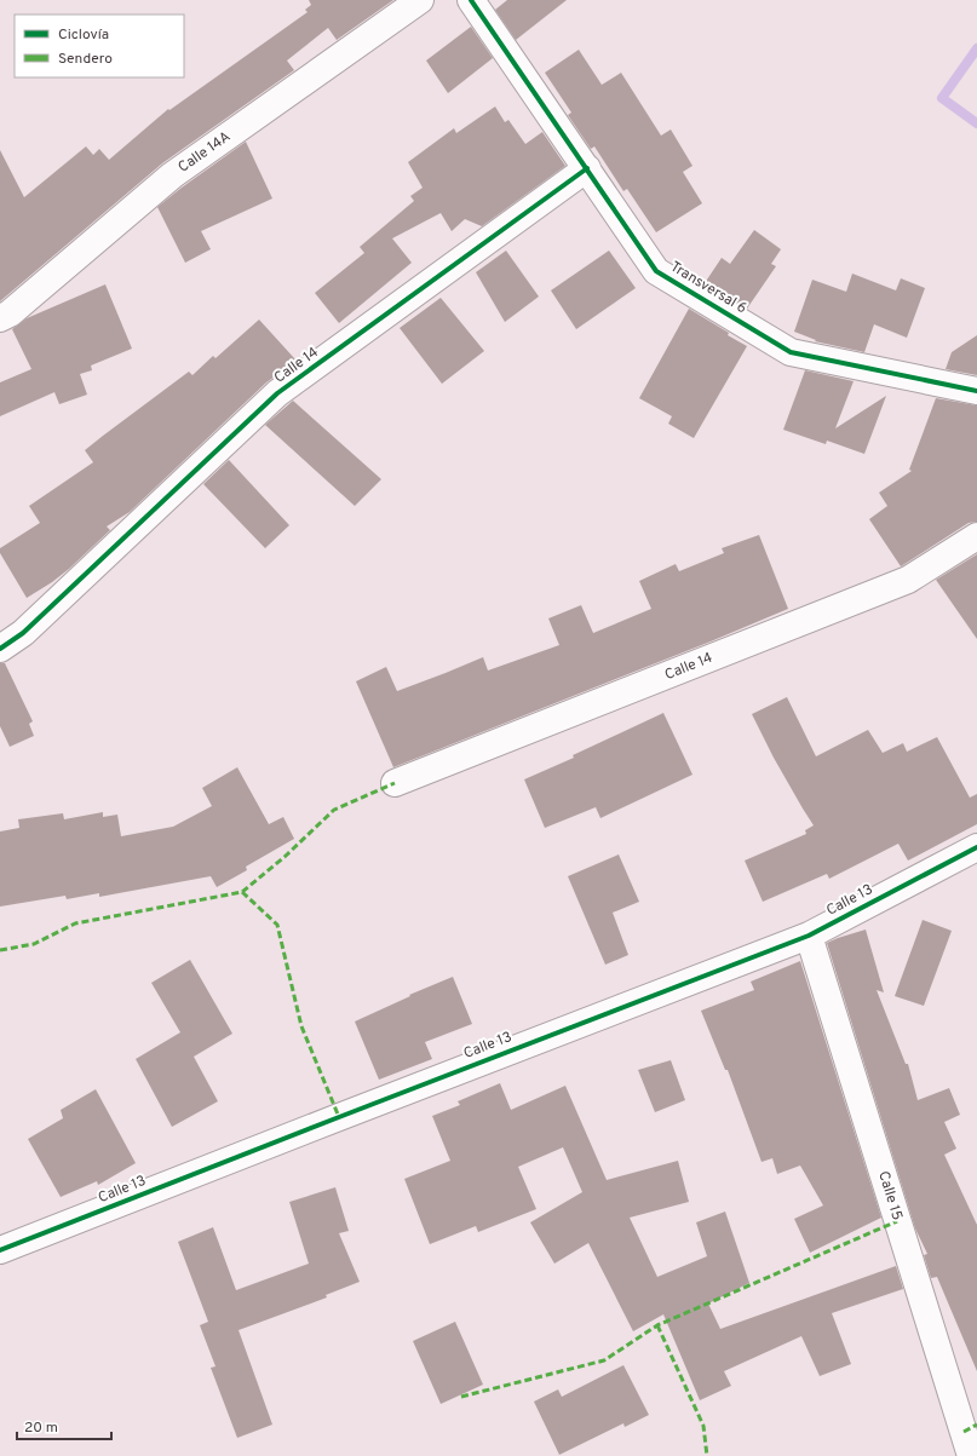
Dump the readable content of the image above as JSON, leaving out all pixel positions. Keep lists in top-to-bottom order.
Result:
{
  "streets": {
    "street": [
      "Calle 14A",
      "Transversal 6",
      "Calle 14",
      "Calle 13",
      "Calle 15"
    ]
  },
  "crossings": [
    ["Transversal 6", "Calle 14"],
    ["Calle 13", "Calle 15"]
  ],
  "legend": ["Ciclovía", "Sendero"],
  "scale_bar": "20 m"
}
